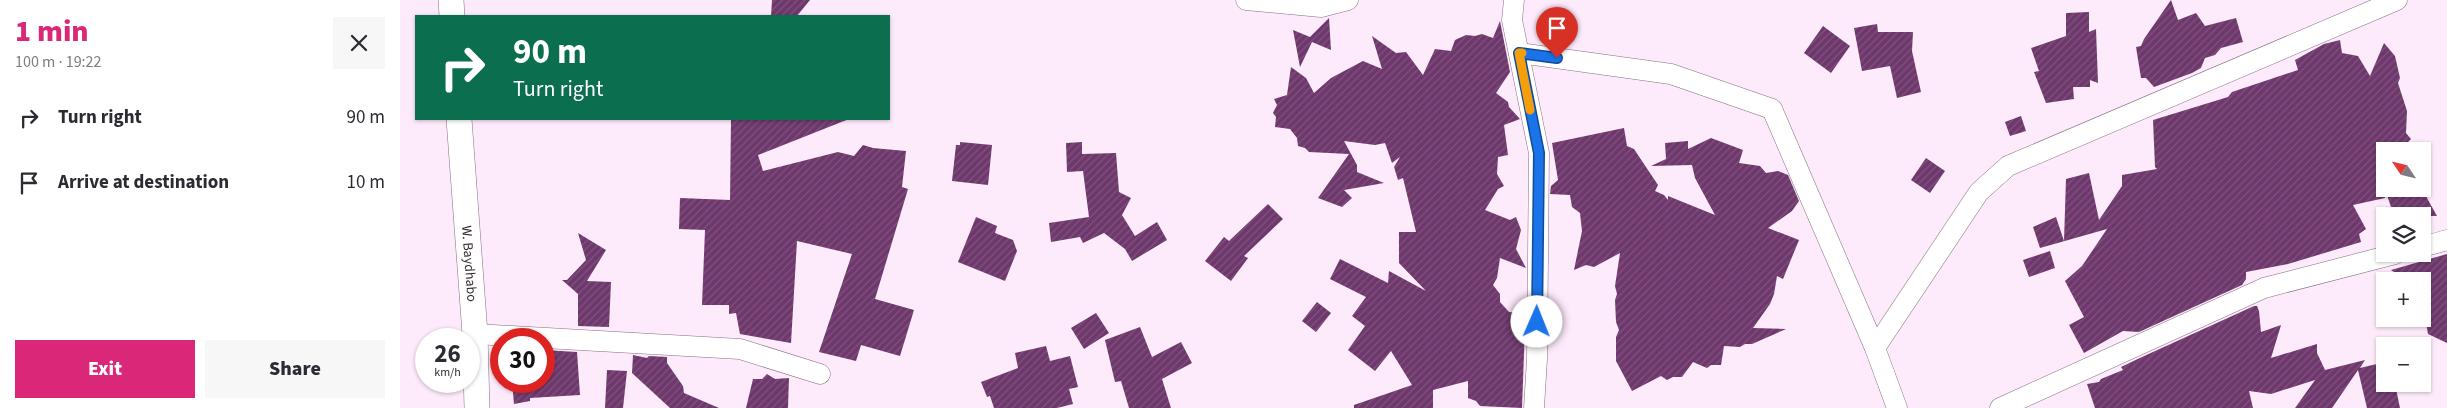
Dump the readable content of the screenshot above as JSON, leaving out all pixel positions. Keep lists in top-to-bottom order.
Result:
{
  "streets": {
    "main road": ["W. Baydhabo"]
  },
  "north": "top left",
  "page": {
    "heading": ["1 min", "100 m · 19:22"],
    "turn": ["90 m", "Turn right"],
    "list": [
      {
        "name": "Turn right",
        "value": "90 m"
      },
      {
        "name": "Arrive at destination",
        "value": "10 m"
      }
    ],
    "map_buttons": ["+", "−"],
    "speed": "26 km/h",
    "limit": "30",
    "buttons": ["Exit", "Share"]
  }
}
